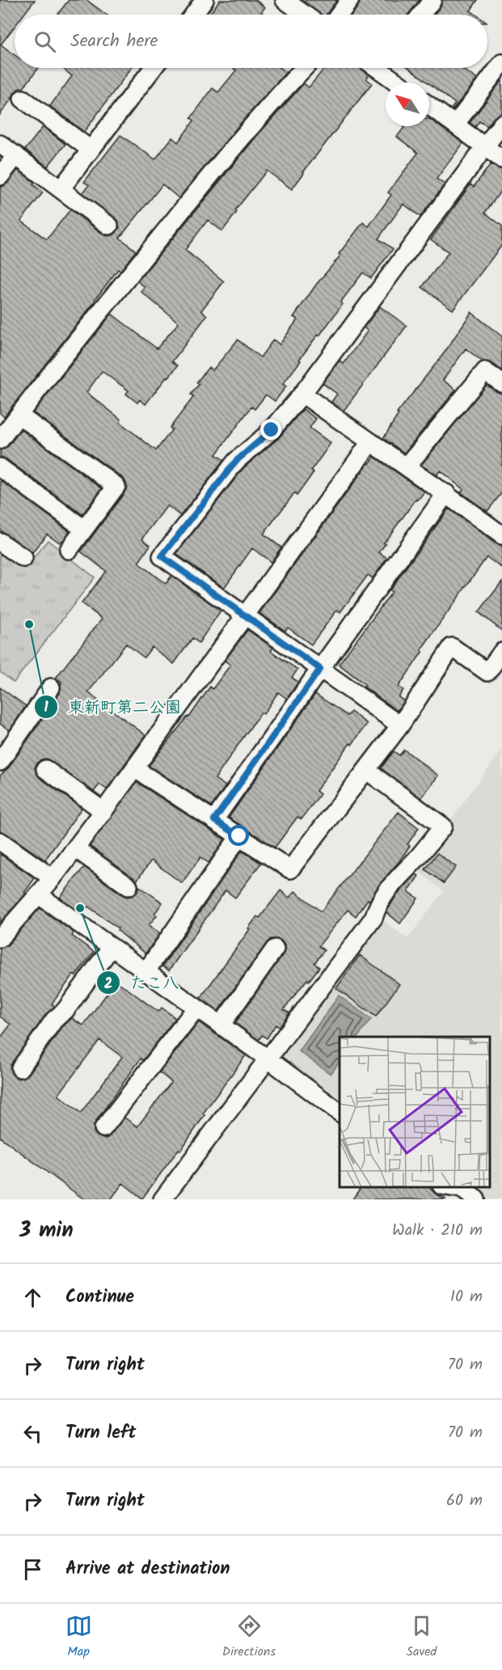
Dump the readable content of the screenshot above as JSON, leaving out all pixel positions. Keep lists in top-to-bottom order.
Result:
{
  "places": ["東新町第二公園", "たこ八"],
  "north": "top left",
  "page": {
    "search": "Search here",
    "heading": ["3 min", "Walk · 210 m"],
    "list": [
      ["Continue", "10 m"],
      ["Turn right", "70 m"],
      ["Turn left", "70 m"],
      ["Turn right", "60 m"],
      "Arrive at destination"
    ],
    "nav": ["Map", "Directions", "Saved"]
  }
}
